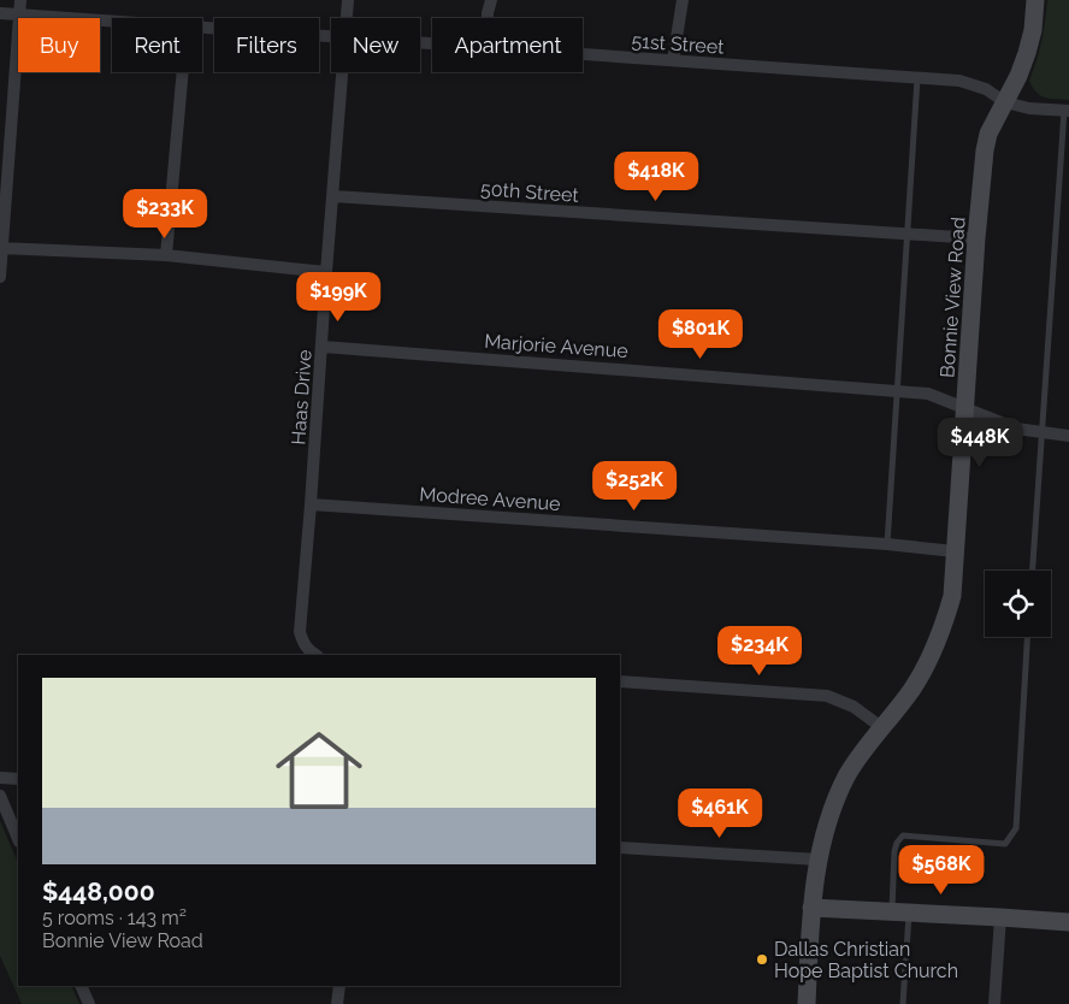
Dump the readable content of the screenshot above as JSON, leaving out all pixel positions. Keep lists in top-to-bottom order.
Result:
{
  "streets": {
    "street": [
      "51st Street",
      "50th Street",
      "Bonnie View Road",
      "Marjorie Avenue",
      "Haas Drive",
      "Modree Avenue"
    ]
  },
  "crossings": [
    ["51st Street", "Bonnie View Road"],
    ["50th Street", "Bonnie View Road"],
    ["50th Street", "Haas Drive"],
    ["Bonnie View Road", "Marjorie Avenue"],
    ["Bonnie View Road", "Modree Avenue"],
    ["Marjorie Avenue", "Haas Drive"],
    ["Haas Drive", "Modree Avenue"]
  ],
  "places": ["Dallas Christian Hope Baptist Church"],
  "page": {
    "chip": [
      "Buy",
      "Rent",
      "Filters",
      "New",
      "Apartment"
    ],
    "price": [
      "$418K",
      "$233K",
      "$199K",
      "$801K",
      "$448K",
      "$252K",
      "$234K",
      "$461K",
      "$568K"
    ],
    "list": [
      {
        "name": "$448,000",
        "note": "5 rooms · 143 m² · Bonnie View Road"
      }
    ]
  }
}
